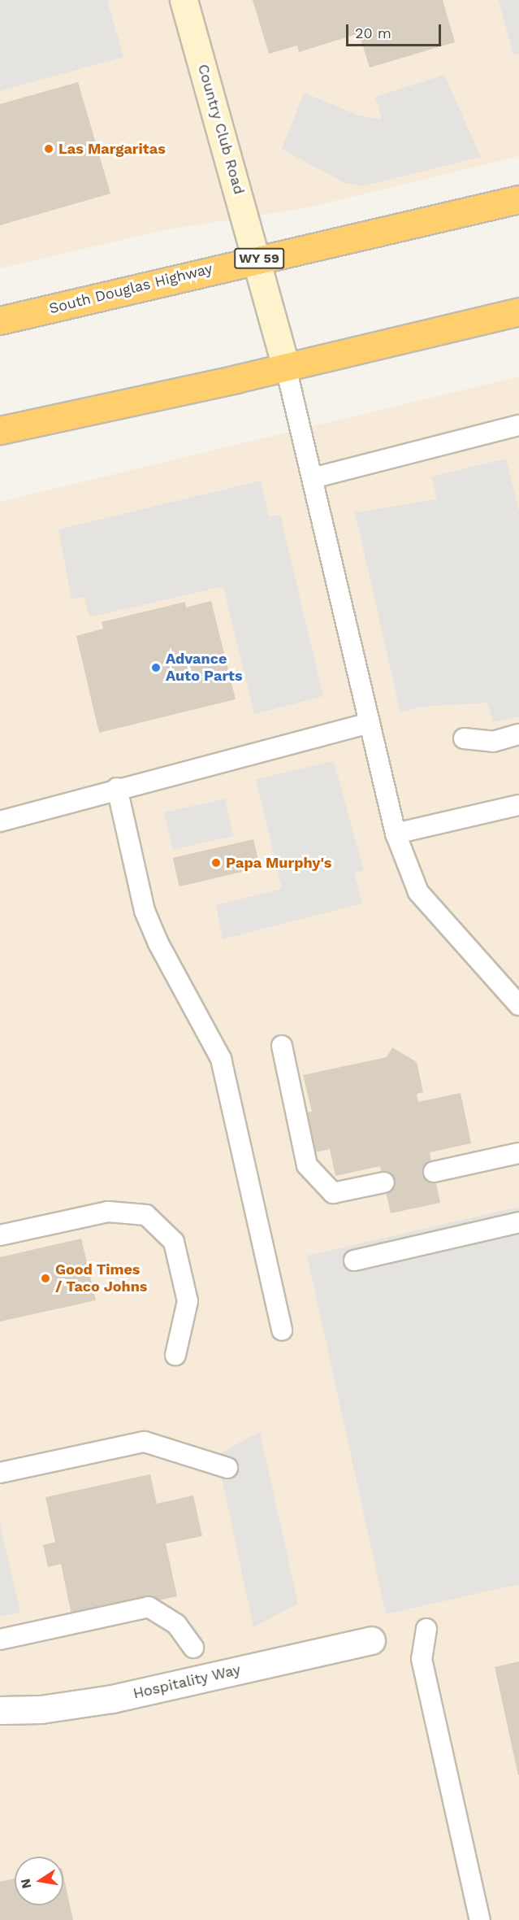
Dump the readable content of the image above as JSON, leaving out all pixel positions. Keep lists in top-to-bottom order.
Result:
{
  "streets": {
    "highway": ["WY 59", "South Douglas Highway"],
    "street": ["Country Club Road", "Hospitality Way"]
  },
  "crossings": [
    ["Country Club Road", "South Douglas Highway"]
  ],
  "places": [
    "Las Margaritas",
    "Advance Auto Parts",
    "Papa Murphy's",
    "Good Times / Taco Johns"
  ],
  "scale_bar": "20 m",
  "north": "left"
}
